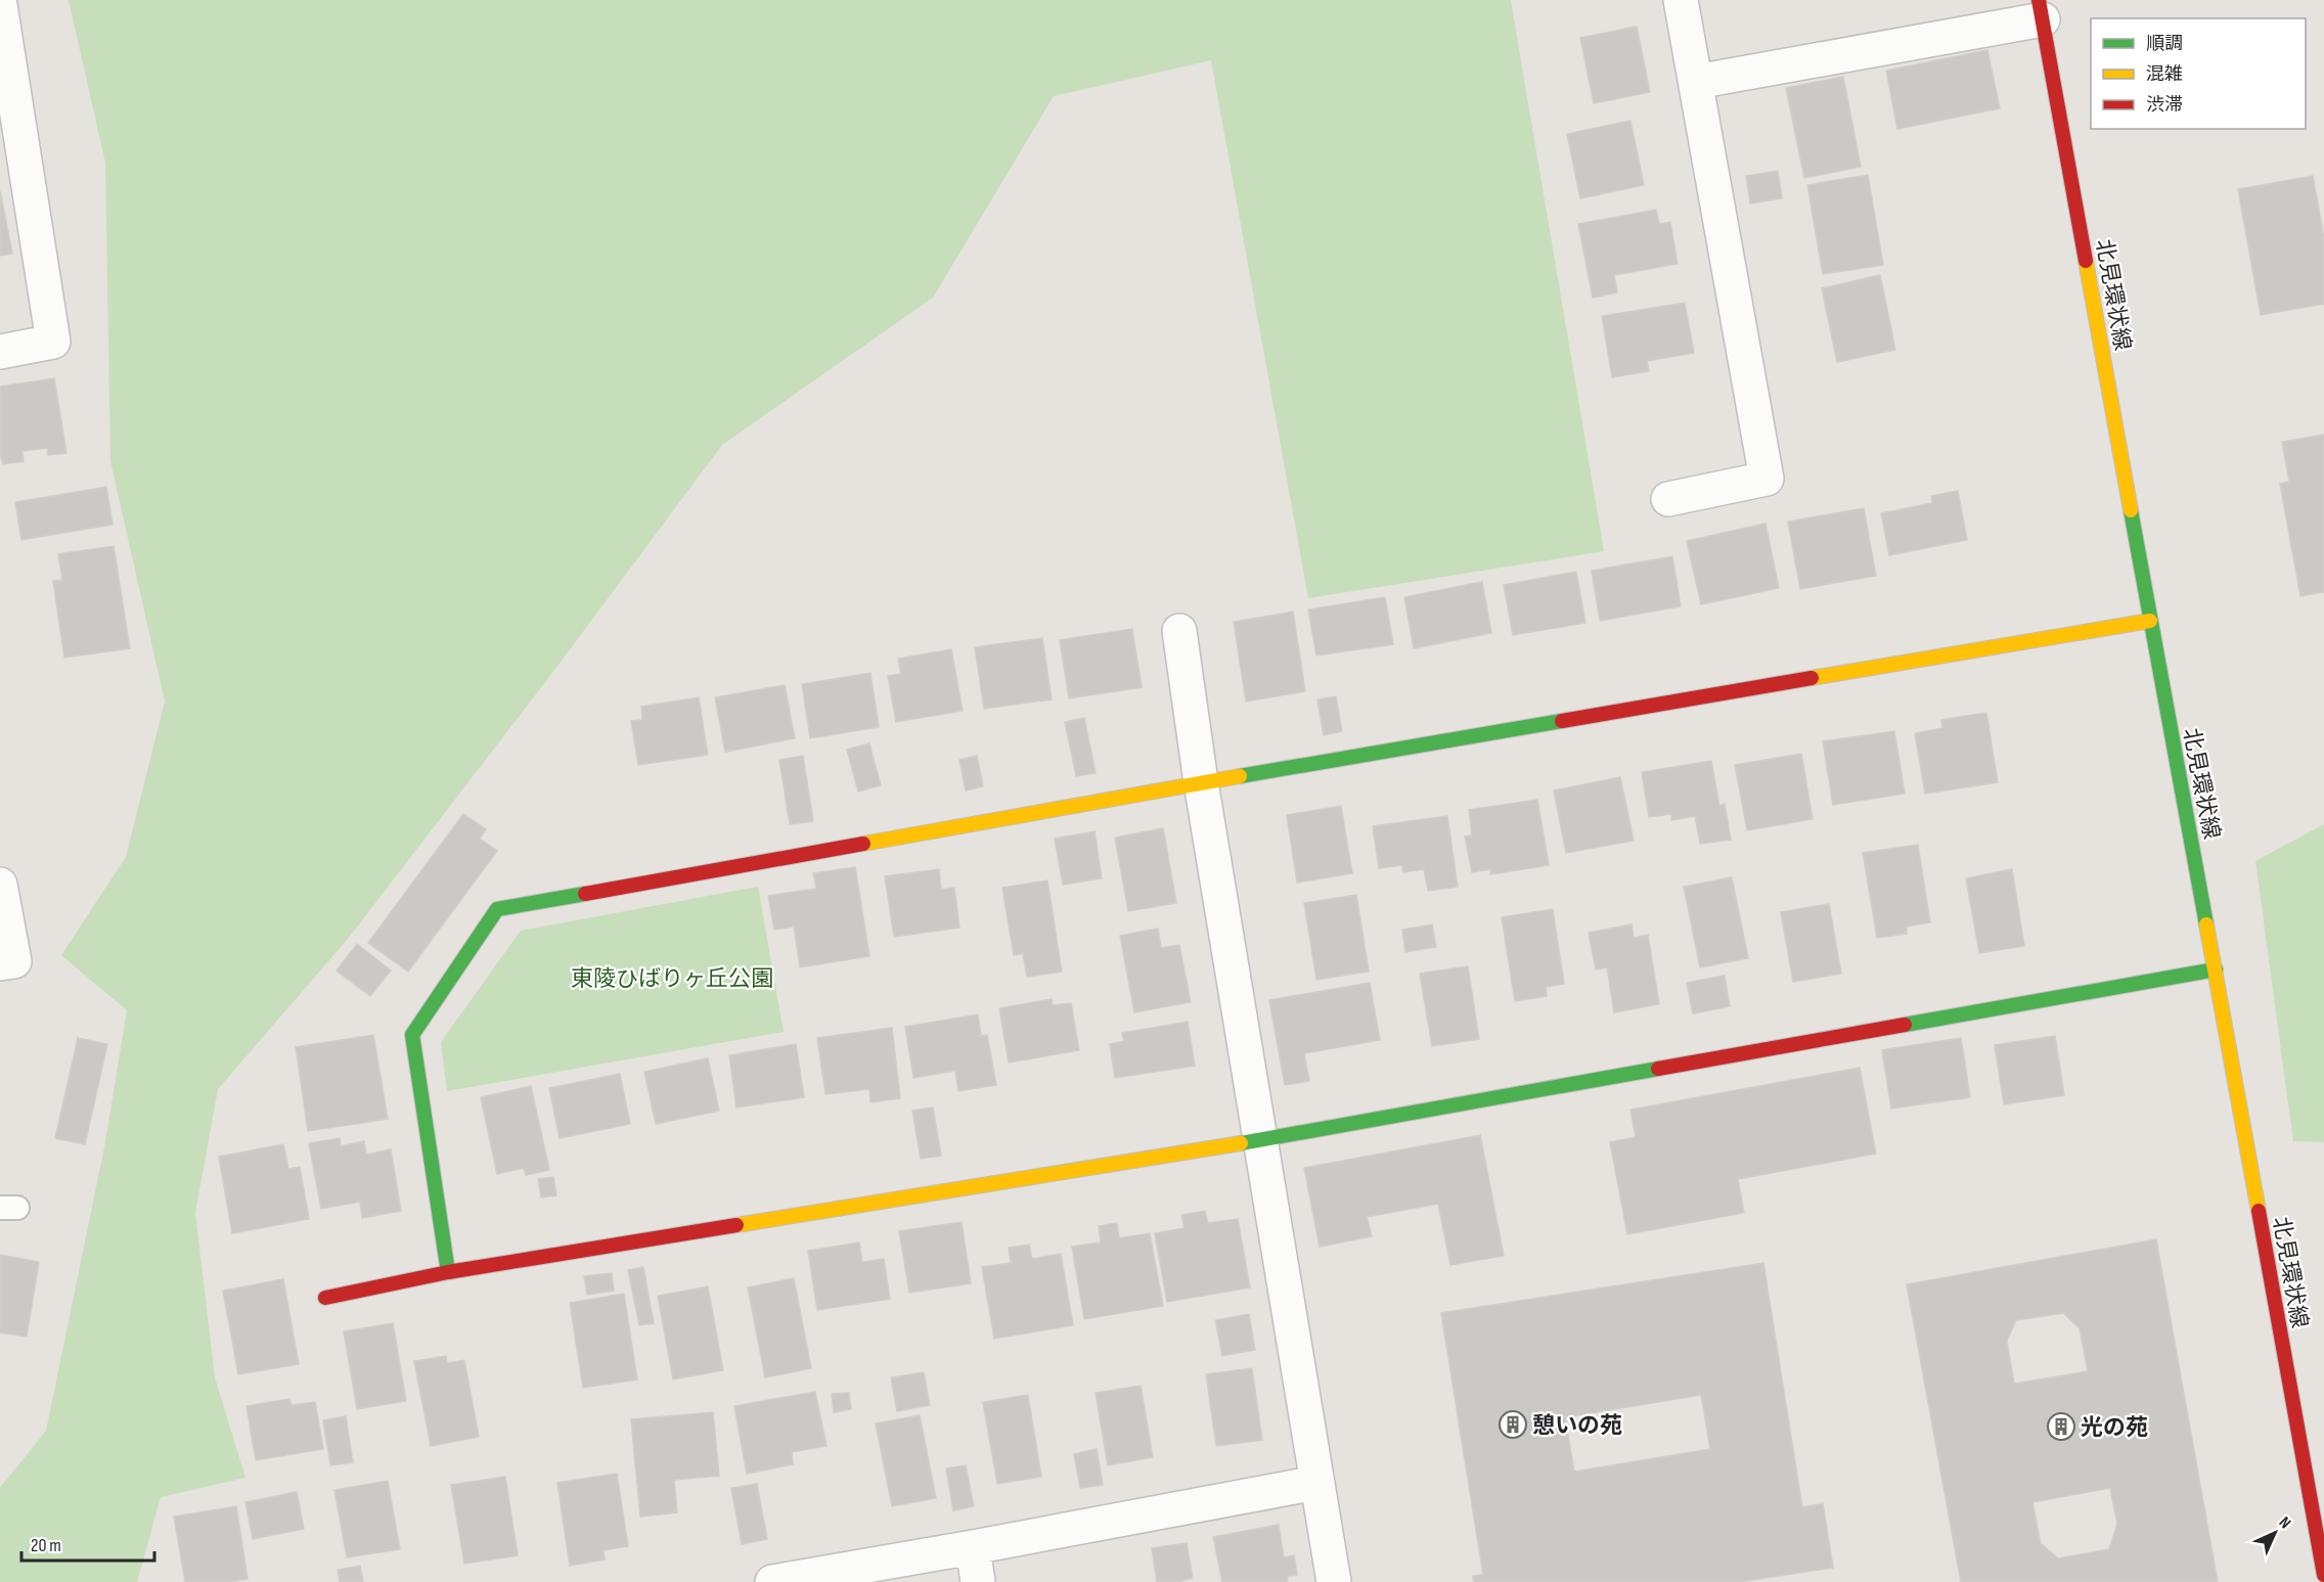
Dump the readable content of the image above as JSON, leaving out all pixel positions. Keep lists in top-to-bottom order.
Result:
{
  "streets": {
    "street": ["北見環状線"]
  },
  "parks": ["東陵ひばりヶ丘公園"],
  "places": {
    "building": ["憩いの苑", "光の苑"]
  },
  "legend": ["順調", "混雑", "渋滞"],
  "scale_bar": "20 m",
  "north": "top right"
}
